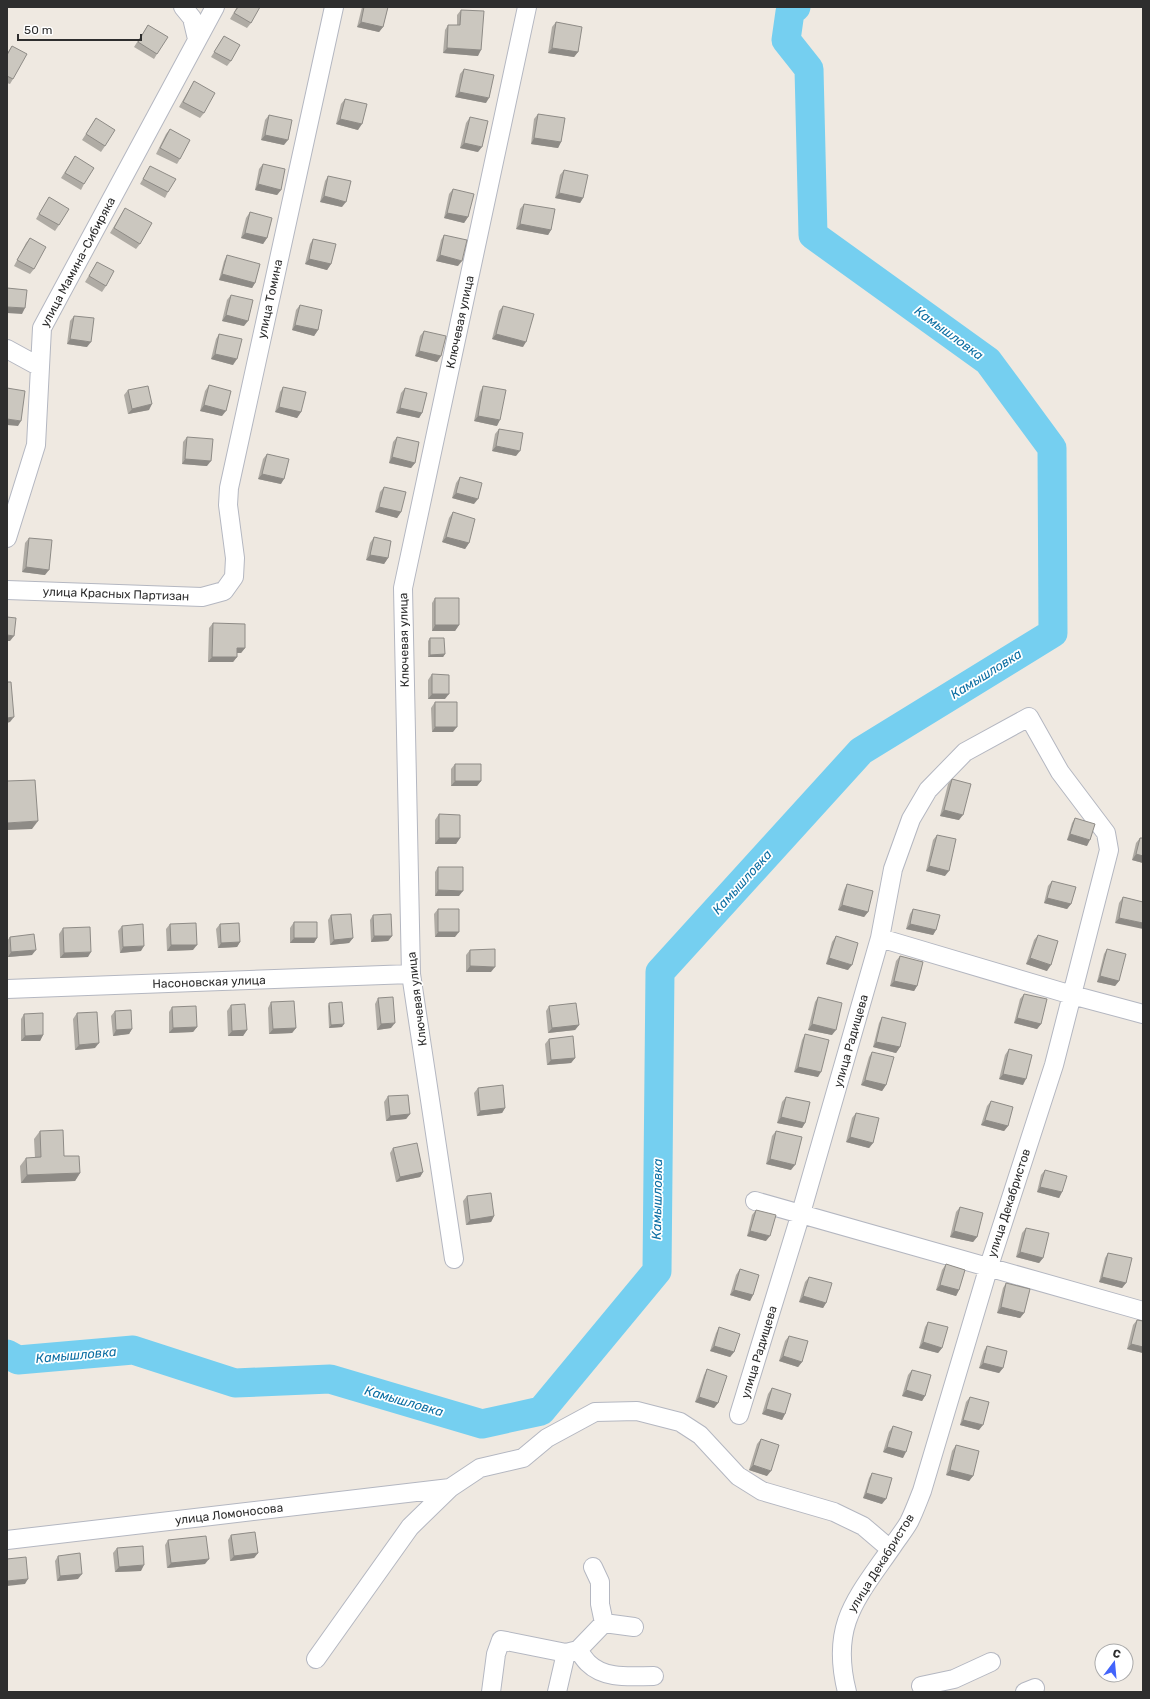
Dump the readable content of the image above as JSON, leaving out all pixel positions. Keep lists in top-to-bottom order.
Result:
{
  "streets": {
    "street": [
      "улица Мамина-Сибиряка",
      "улица Томина",
      "Ключевая улица",
      "улица Красных Партизан",
      "Насоновская улица",
      "улица Радищева",
      "улица Декабристов",
      "улица Ломоносова"
    ]
  },
  "crossings": [
    ["улица Томина", "улица Красных Партизан"],
    ["Ключевая улица", "Насоновская улица"],
    ["улица Радищева", "улица Декабристов"]
  ],
  "water": ["Камышловка"],
  "scale_bar": "50 m",
  "north": "top"
}
